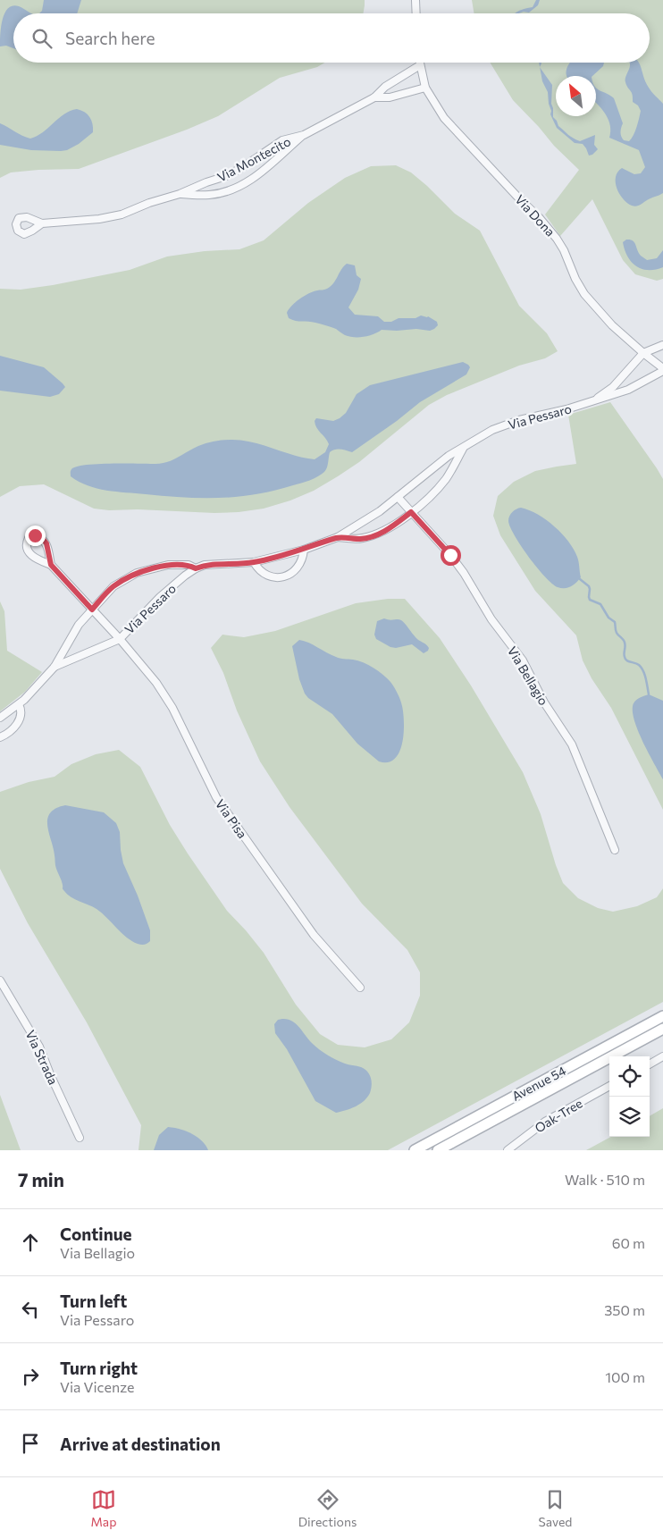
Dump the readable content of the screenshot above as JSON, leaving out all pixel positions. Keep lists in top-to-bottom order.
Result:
{
  "streets": {
    "street": [
      "Via Montecito",
      "Via Dona",
      "Via Pessaro",
      "Via Bellagio",
      "Via Pisa",
      "Via Strada",
      "Avenue 54",
      "Oak-Tree"
    ]
  },
  "crossings": [
    ["Via Montecito", "Via Dona"],
    ["Via Dona", "Via Pessaro"],
    ["Via Pessaro", "Via Bellagio"],
    ["Via Pessaro", "Via Pisa"]
  ],
  "north": "top left",
  "page": {
    "search": "Search here",
    "heading": ["7 min", "Walk · 510 m"],
    "list": [
      ["Continue", "Via Bellagio", "60 m"],
      ["Turn left", "Via Pessaro", "350 m"],
      ["Turn right", "Via Vicenze", "100 m"],
      "Arrive at destination"
    ],
    "nav": ["Map", "Directions", "Saved"]
  }
}
